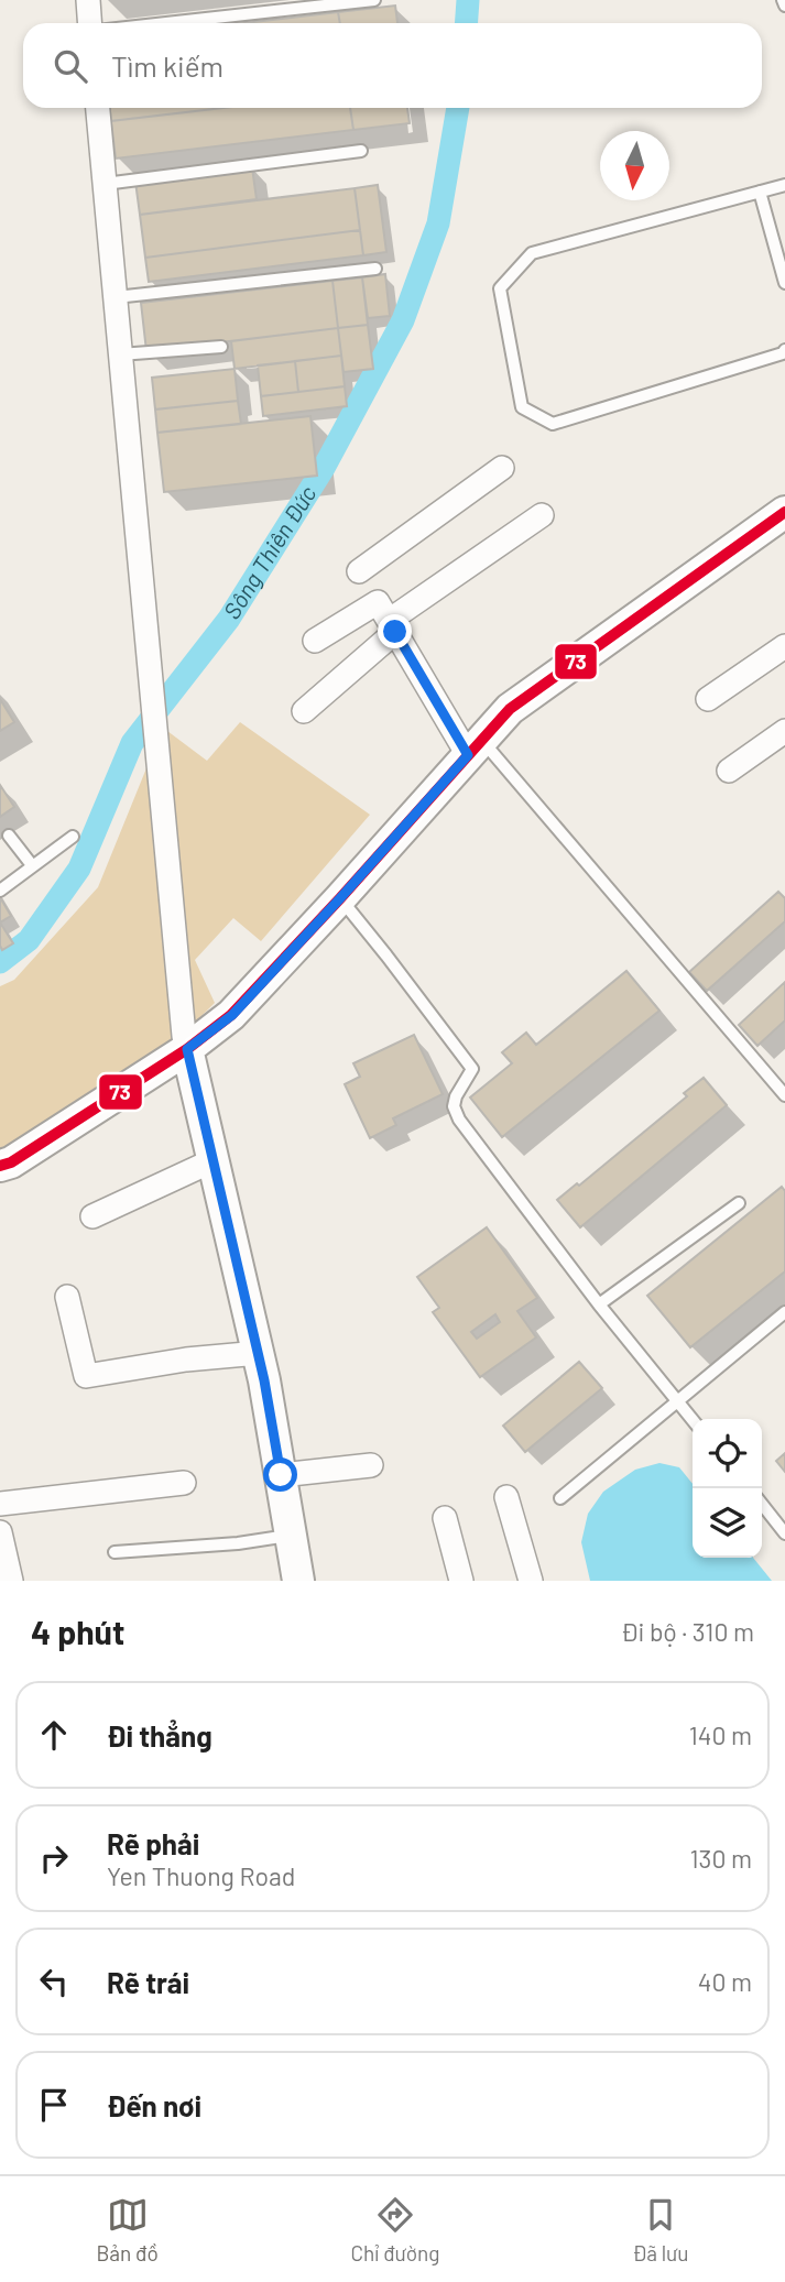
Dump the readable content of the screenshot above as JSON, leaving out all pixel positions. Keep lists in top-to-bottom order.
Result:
{
  "water": ["Sông Thiên Đức"],
  "lines": ["transit line 73"],
  "north": "bottom",
  "page": {
    "search": "Tìm kiếm",
    "heading": ["4 phút", "Đi bộ · 310 m"],
    "list": [
      ["Đi thẳng", "140 m"],
      ["Rẽ phải", "Yen Thuong Road", "130 m"],
      ["Rẽ trái", "40 m"],
      "Đến nơi"
    ],
    "nav": ["Bản đồ", "Chỉ đường", "Đã lưu"]
  }
}
